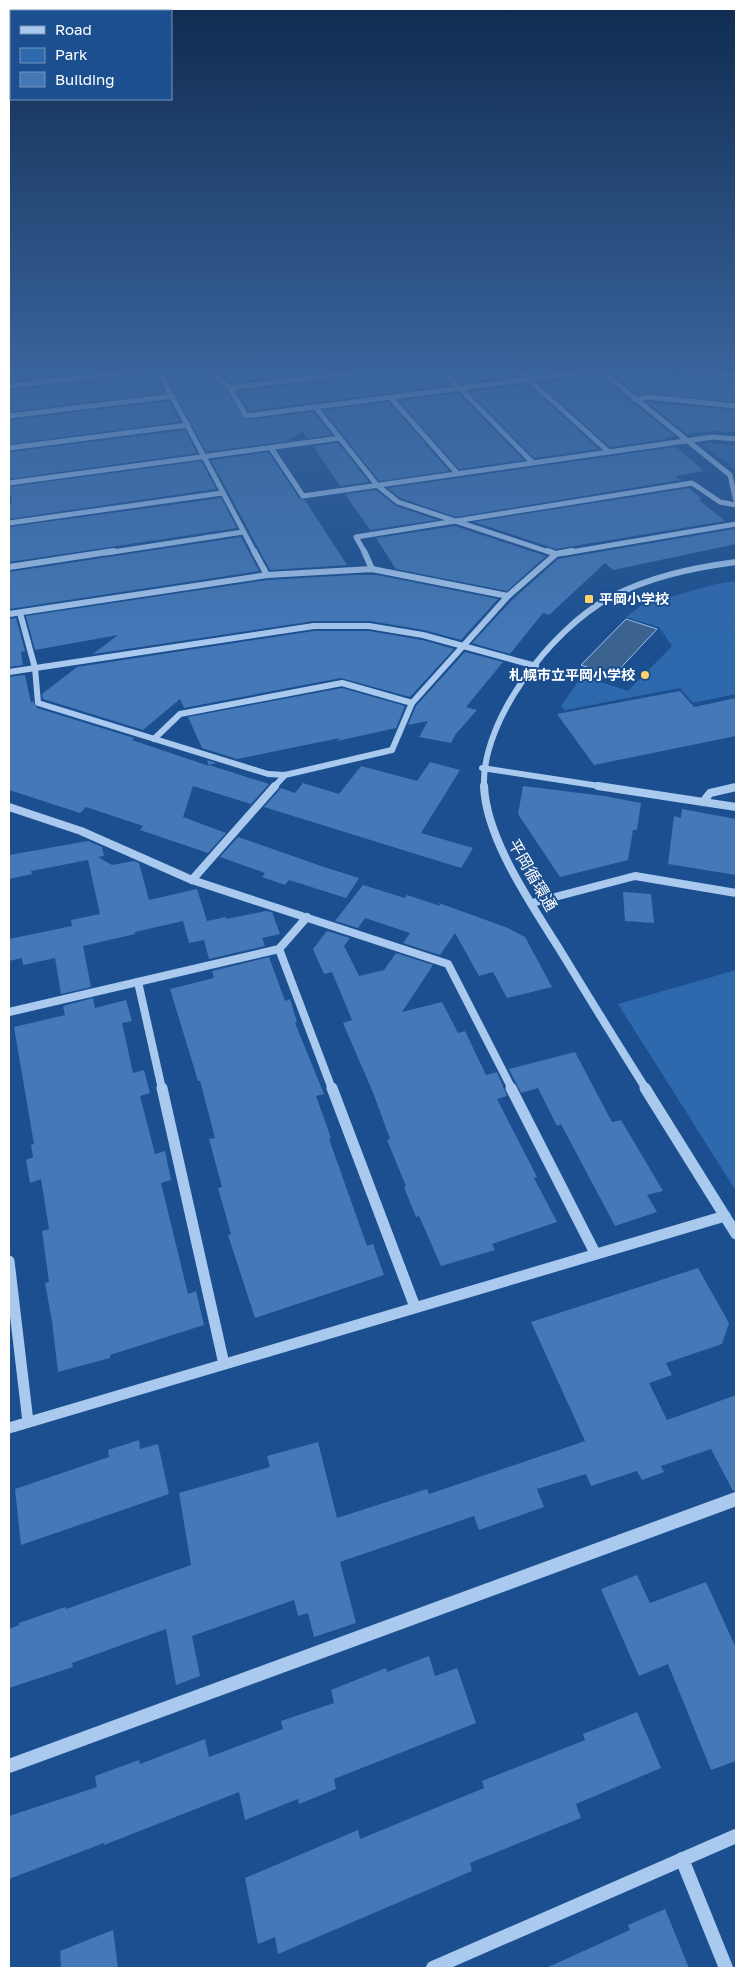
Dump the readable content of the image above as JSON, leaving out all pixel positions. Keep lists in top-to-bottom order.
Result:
{
  "streets": {
    "street": ["平岡循環通"]
  },
  "places": {
    "transit": ["平岡小学校"],
    "other": ["札幌市立平岡小学校"]
  },
  "legend": ["Road", "Park", "Building"]
}
